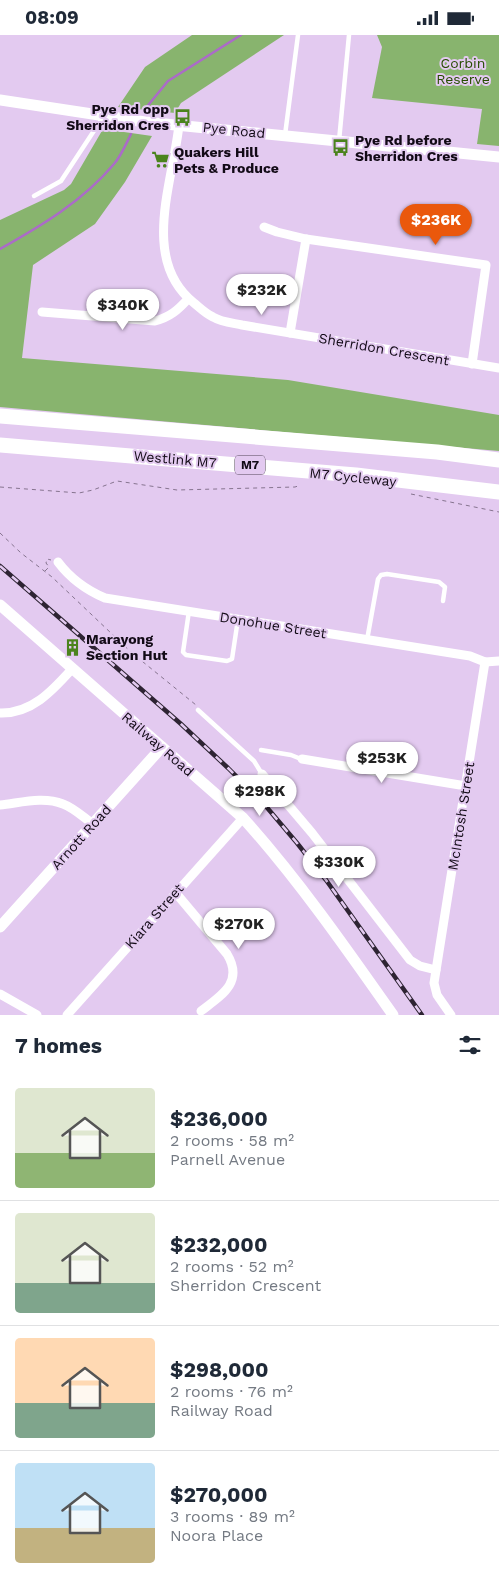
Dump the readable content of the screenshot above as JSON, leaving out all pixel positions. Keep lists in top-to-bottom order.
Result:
{
  "streets": {
    "highway": ["Westlink M7", "M7"],
    "street": [
      "Pye Road",
      "Sherridon Crescent",
      "Donohue Street",
      "Railway Road",
      "McIntosh Street",
      "Arnott Road",
      "Kiara Street"
    ],
    "path": ["M7 Cycleway"]
  },
  "crossings": [
    ["Pye Road", "Sherridon Crescent"],
    ["Donohue Street", "McIntosh Street"],
    ["Railway Road", "Arnott Road"],
    ["Railway Road", "Kiara Street"]
  ],
  "parks": ["Corbin Reserve"],
  "places": {
    "bus stop": ["Pye Rd opp Sherridon Cres", "Pye Rd before Sherridon Cres"],
    "supermarket": ["Quakers Hill Pets & Produce"],
    "building": ["Marayong Section Hut"]
  },
  "page": {
    "status": "08:09",
    "price": [
      "$236K",
      "$232K",
      "$340K",
      "$253K",
      "$298K",
      "$330K",
      "$270K"
    ],
    "heading": "7 homes",
    "list": [
      {
        "name": "$236,000",
        "note": "2 rooms · 58 m² · Parnell Avenue"
      },
      {
        "name": "$232,000",
        "note": "2 rooms · 52 m² · Sherridon Crescent"
      },
      {
        "name": "$298,000",
        "note": "2 rooms · 76 m² · Railway Road"
      },
      {
        "name": "$270,000",
        "note": "3 rooms · 89 m² · Noora Place"
      }
    ]
  }
}
